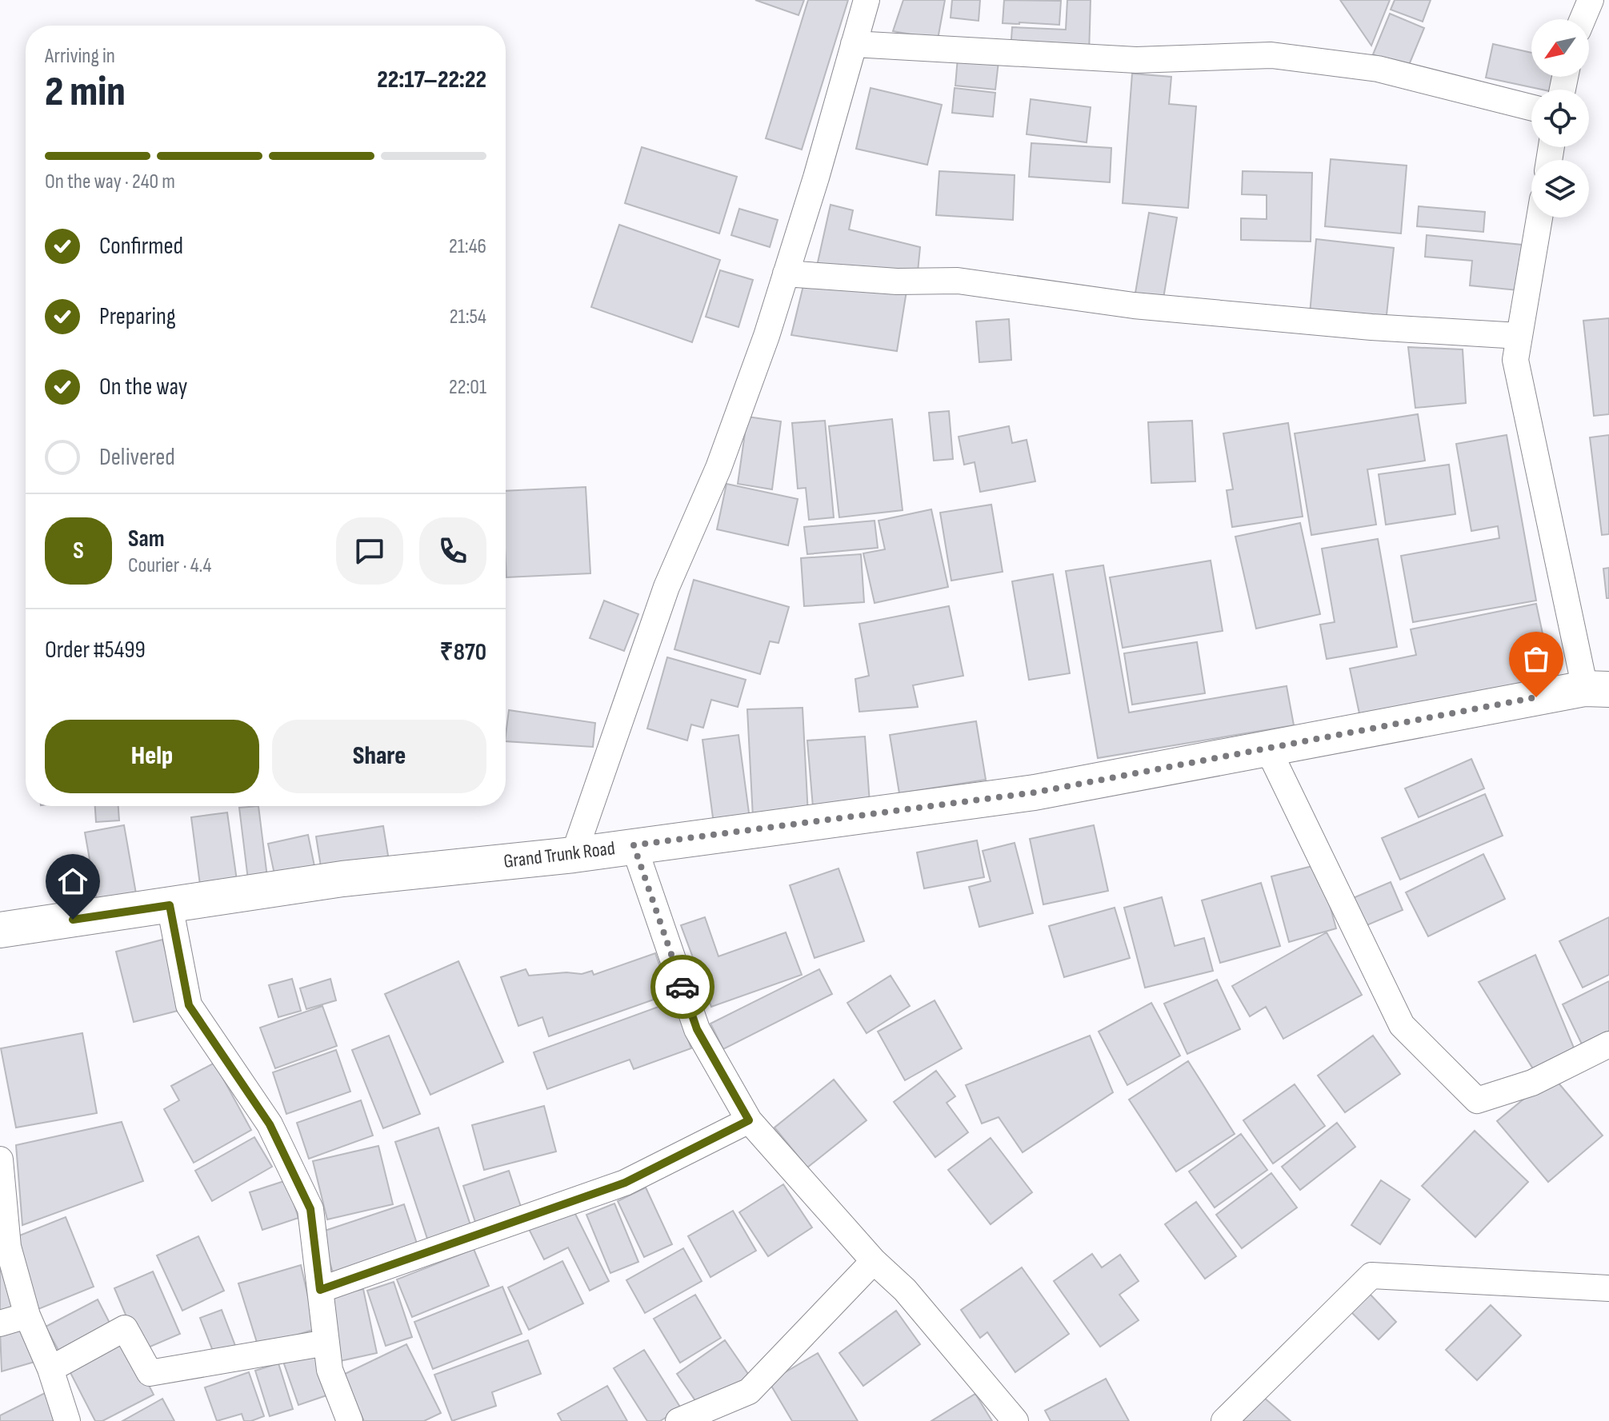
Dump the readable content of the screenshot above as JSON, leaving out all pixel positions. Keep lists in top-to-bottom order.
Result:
{
  "streets": {
    "main road": ["Grand Trunk Road"]
  },
  "north": "bottom left",
  "page": {
    "heading": ["2 min", "Arriving in", "22:17–22:22"],
    "panel": [
      "Sam",
      "Courier · 4.4",
      "Order #5499",
      "₹870"
    ],
    "bar": "On the way · 240 m",
    "list": [
      ["Confirmed", "21:46"],
      ["Preparing", "21:54"],
      ["On the way", "22:01"],
      "Delivered"
    ],
    "round": "S",
    "buttons": ["Help", "Share"]
  }
}
